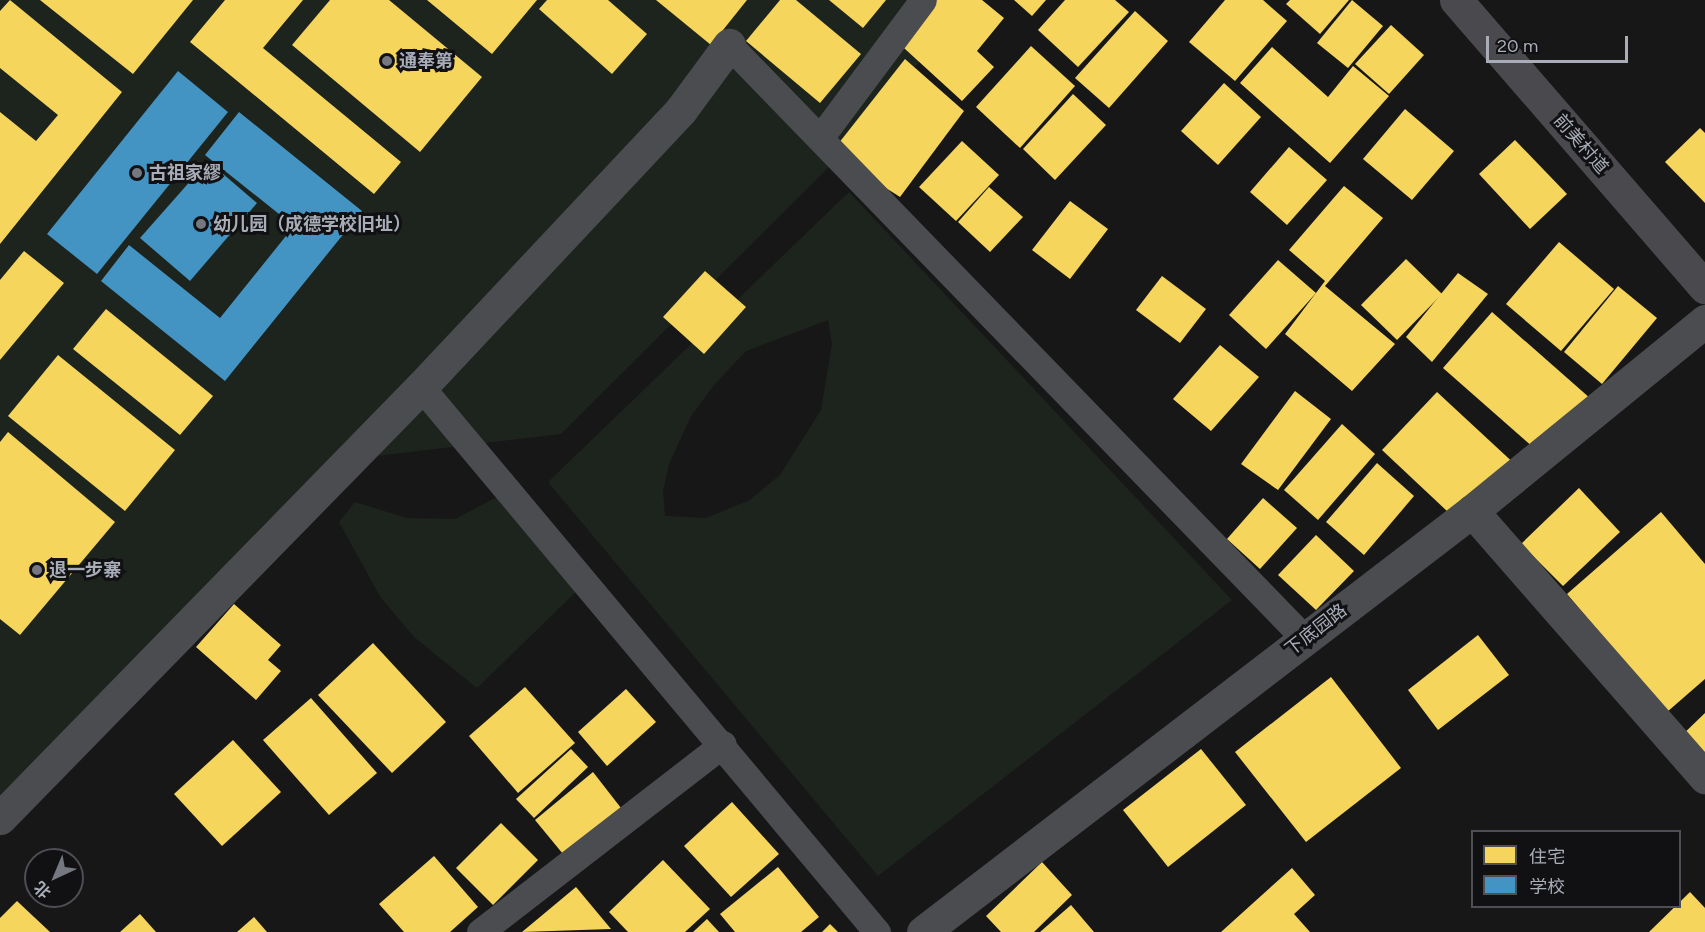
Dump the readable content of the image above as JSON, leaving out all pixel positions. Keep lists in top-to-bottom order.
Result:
{
  "streets": {
    "street": ["前美村道", "下底园路"]
  },
  "places": [
    "通奉第",
    "古祖家繆",
    "幼儿园（成德学校旧址）",
    "退一步寨"
  ],
  "legend": ["住宅", "学校"],
  "scale_bar": "20 m",
  "north": "bottom left"
}
